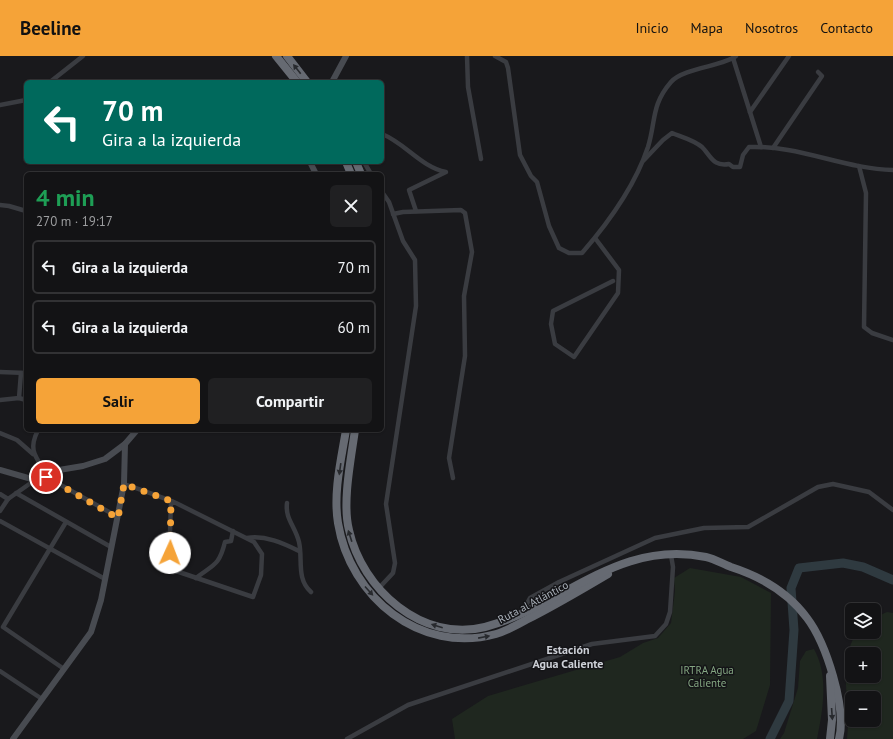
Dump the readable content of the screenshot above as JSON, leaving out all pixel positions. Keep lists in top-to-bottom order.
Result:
{
  "streets": {
    "highway": ["Ruta al Atlántico"]
  },
  "districts": ["Estación Agua Caliente"],
  "parks": ["IRTRA Agua Caliente"],
  "page": {
    "header": "Beeline",
    "nav": [
      "Inicio",
      "Mapa",
      "Nosotros",
      "Contacto"
    ],
    "turn": ["70 m", "Gira a la izquierda"],
    "heading": ["4 min", "270 m · 19:17"],
    "list": [
      {
        "name": "Gira a la izquierda",
        "value": "70 m"
      },
      {
        "name": "Gira a la izquierda",
        "value": "60 m"
      }
    ],
    "buttons": ["Salir", "Compartir"],
    "map_buttons": ["+", "−"]
  }
}
